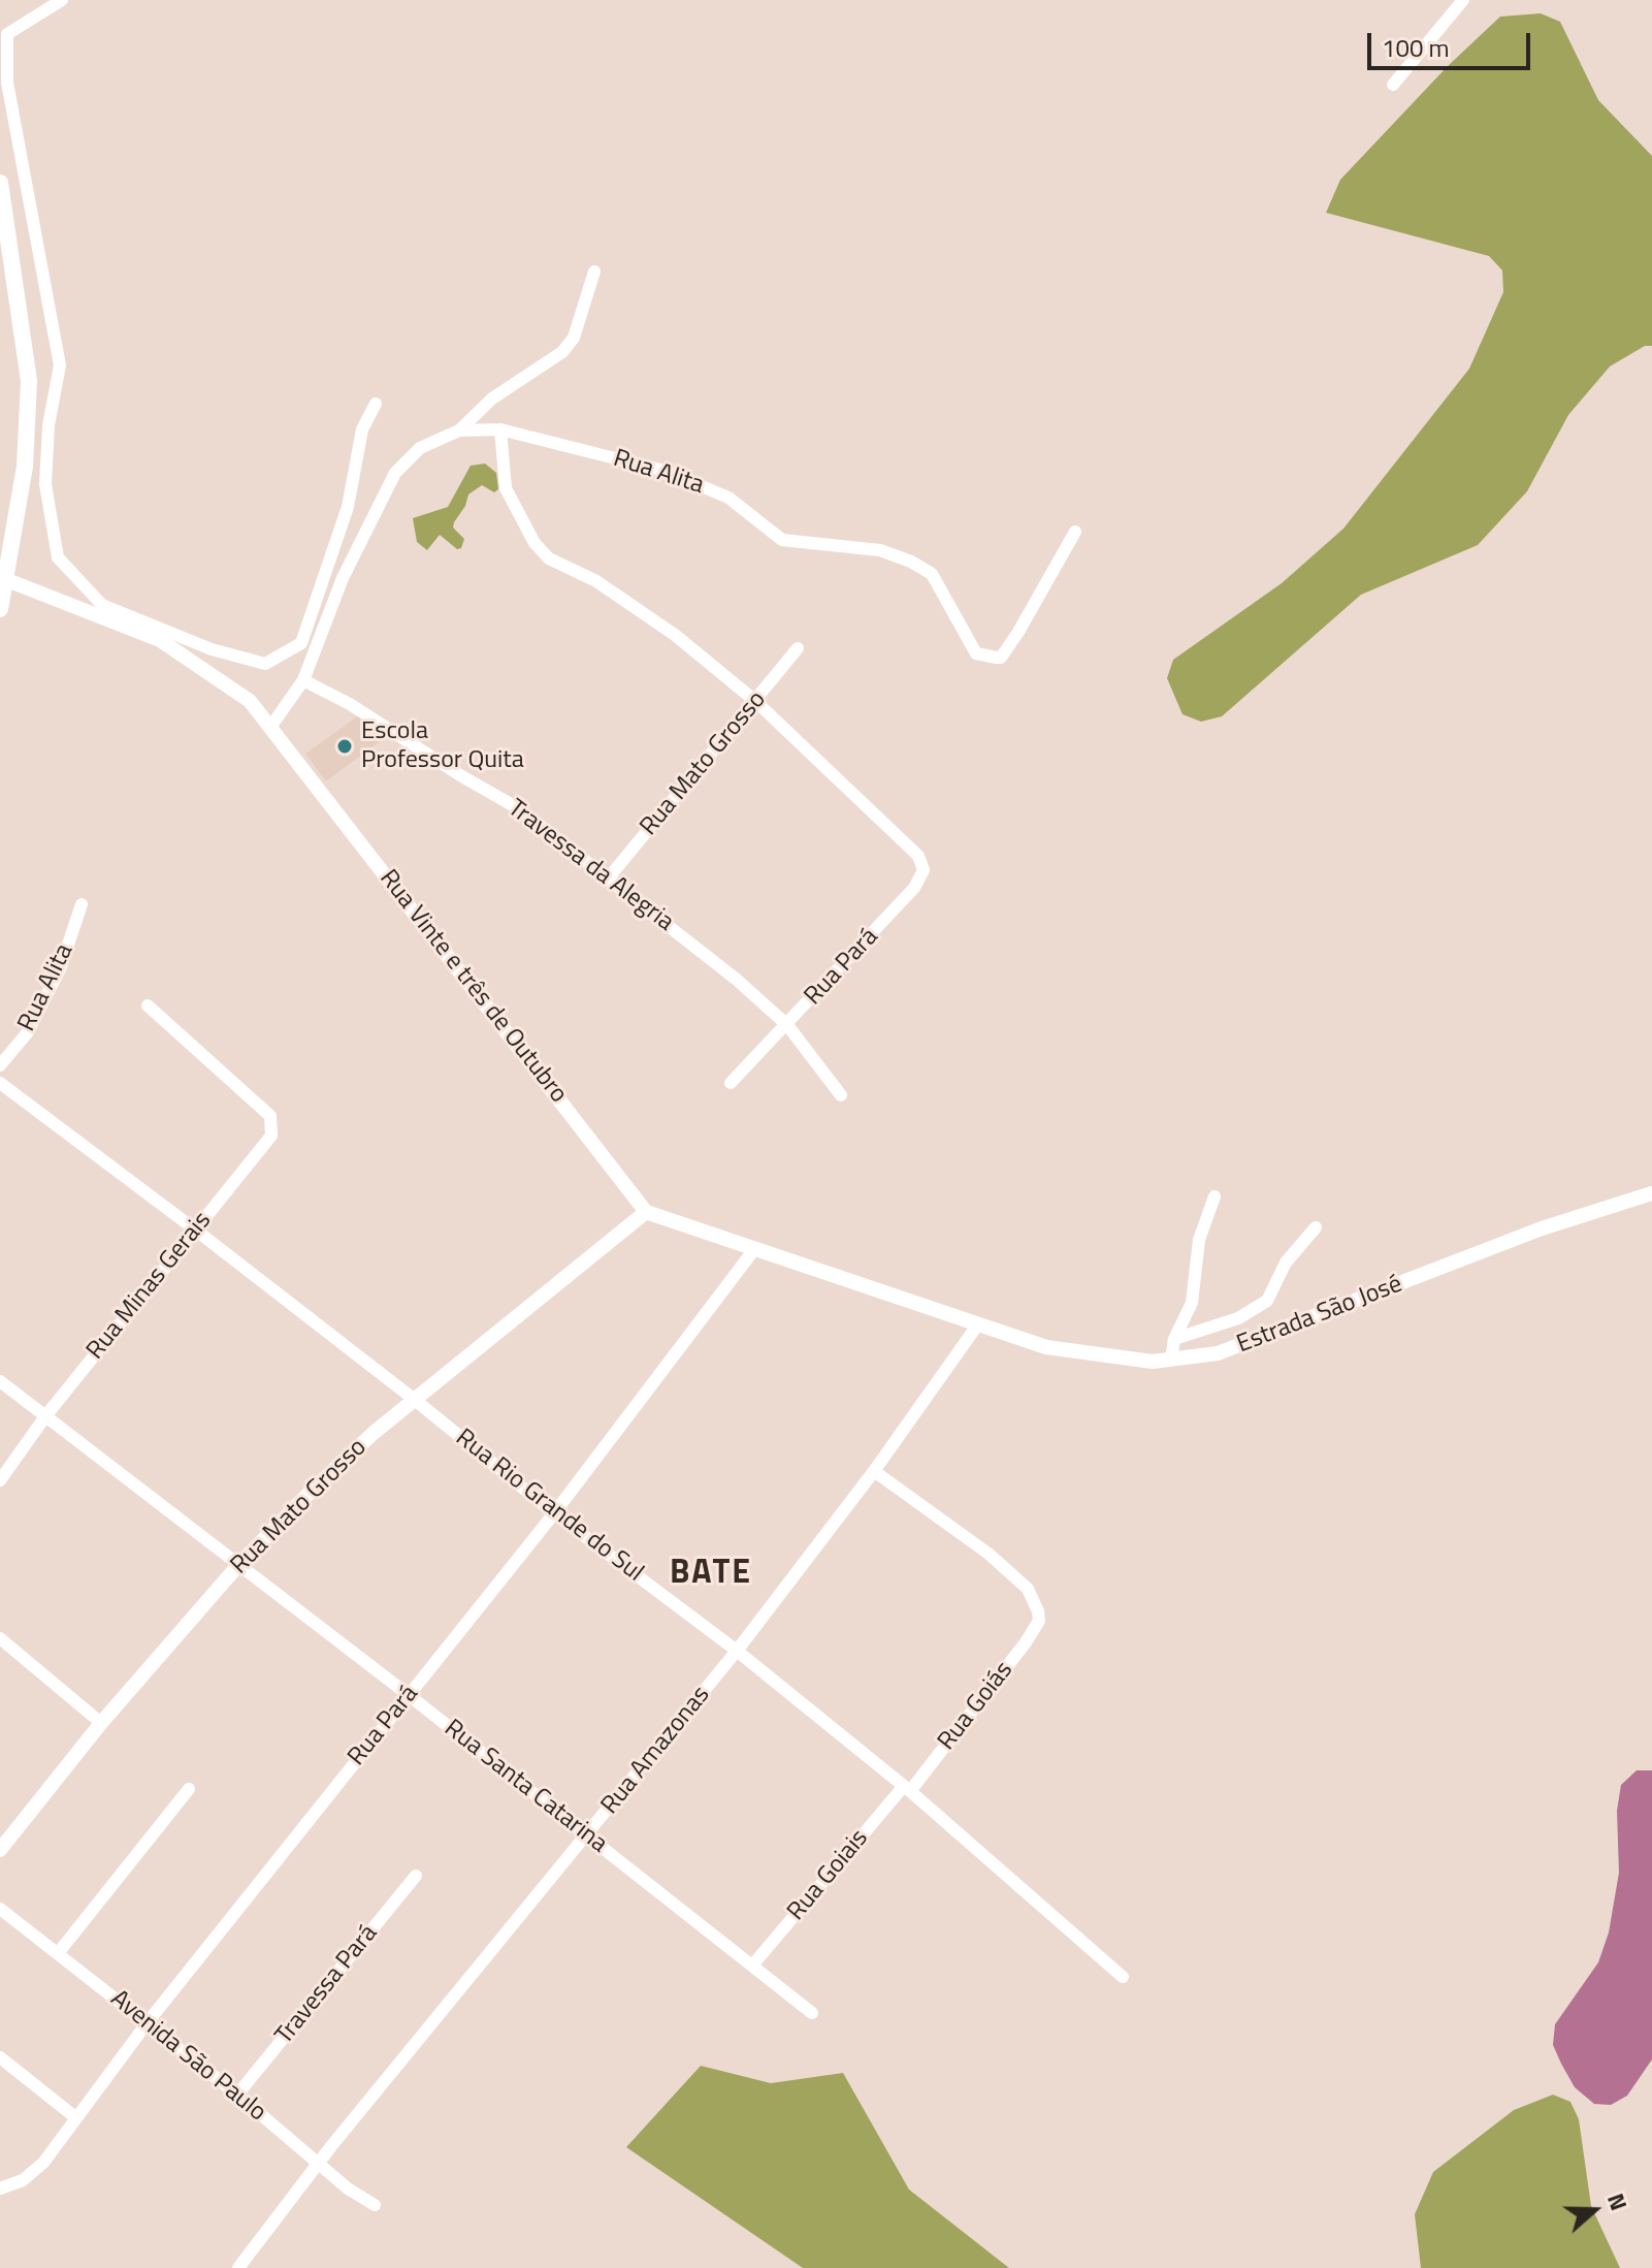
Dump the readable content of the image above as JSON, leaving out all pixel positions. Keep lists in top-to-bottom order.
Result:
{
  "streets": {
    "street": [
      "Rua Alita",
      "Rua Mato Grosso",
      "Travessa da Alegria",
      "Rua Pará",
      "Rua Vinte e três de Outubro",
      "Rua Minas Gerais",
      "Estrada São José",
      "Rua Rio Grande do Sul",
      "Rua Goiás",
      "Rua Amazonas",
      "Rua Santa Catarina",
      "Rua Goiais",
      "Travessa Pará",
      "Avenida São Paulo"
    ]
  },
  "crossings": [
    ["Rua Alita", "Travessa da Alegria"],
    ["Rua Alita", "Rua Vinte e três de Outubro"],
    ["Rua Mato Grosso", "Travessa da Alegria"],
    ["Rua Mato Grosso", "Rua Pará"],
    ["Rua Mato Grosso", "Rua Vinte e três de Outubro"],
    ["Rua Mato Grosso", "Rua Rio Grande do Sul"],
    ["Rua Mato Grosso", "Rua Santa Catarina"],
    ["Travessa da Alegria", "Rua Pará"],
    ["Rua Pará", "Rua Rio Grande do Sul"],
    ["Rua Pará", "Rua Santa Catarina"],
    ["Rua Pará", "Avenida São Paulo"],
    ["Rua Minas Gerais", "Rua Rio Grande do Sul"],
    ["Rua Minas Gerais", "Rua Santa Catarina"],
    ["Estrada São José", "Rua Amazonas"],
    ["Rua Rio Grande do Sul", "Rua Goiás"],
    ["Rua Rio Grande do Sul", "Rua Amazonas"],
    ["Rua Rio Grande do Sul", "Rua Goiais"],
    ["Rua Goiás", "Rua Amazonas"],
    ["Rua Goiás", "Rua Goiais"],
    ["Rua Amazonas", "Rua Santa Catarina"],
    ["Rua Amazonas", "Avenida São Paulo"],
    ["Rua Santa Catarina", "Rua Goiais"],
    ["Travessa Pará", "Avenida São Paulo"]
  ],
  "districts": ["BATE"],
  "places": ["Escola Professor Quita"],
  "scale_bar": "100 m",
  "north": "right"
}
